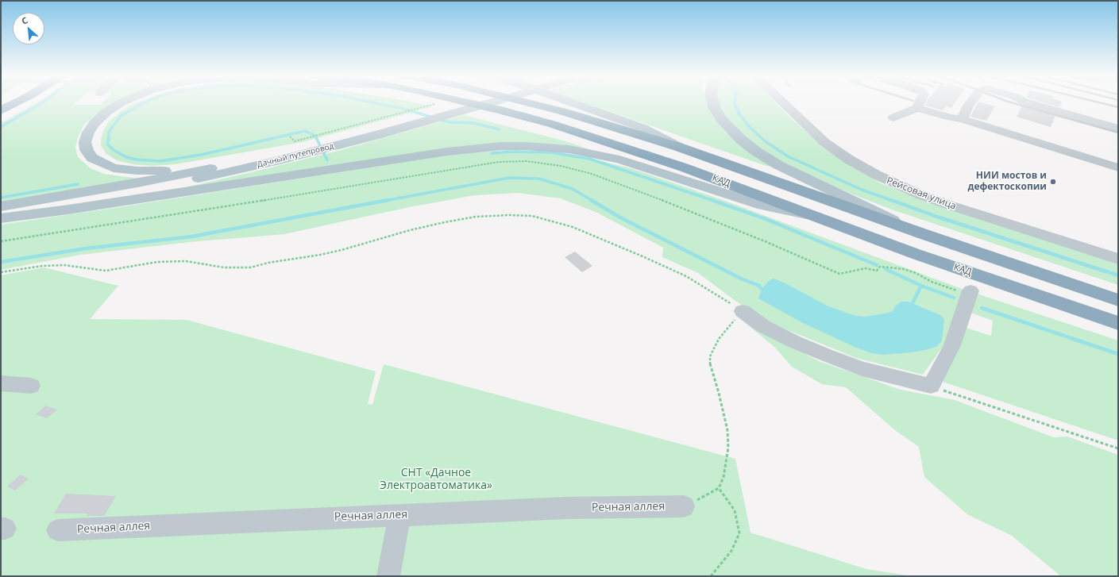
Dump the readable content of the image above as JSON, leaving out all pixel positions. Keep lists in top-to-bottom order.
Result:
{
  "streets": {
    "highway": ["КАД"],
    "main road": ["Дачный путепровод"],
    "street": ["Рейсовая улица", "Речная аллея"]
  },
  "parks": ["СНТ «Дачное Электроавтоматика»"],
  "places": ["НИИ мостов и дефектоскопии"],
  "north": "top left"
}
